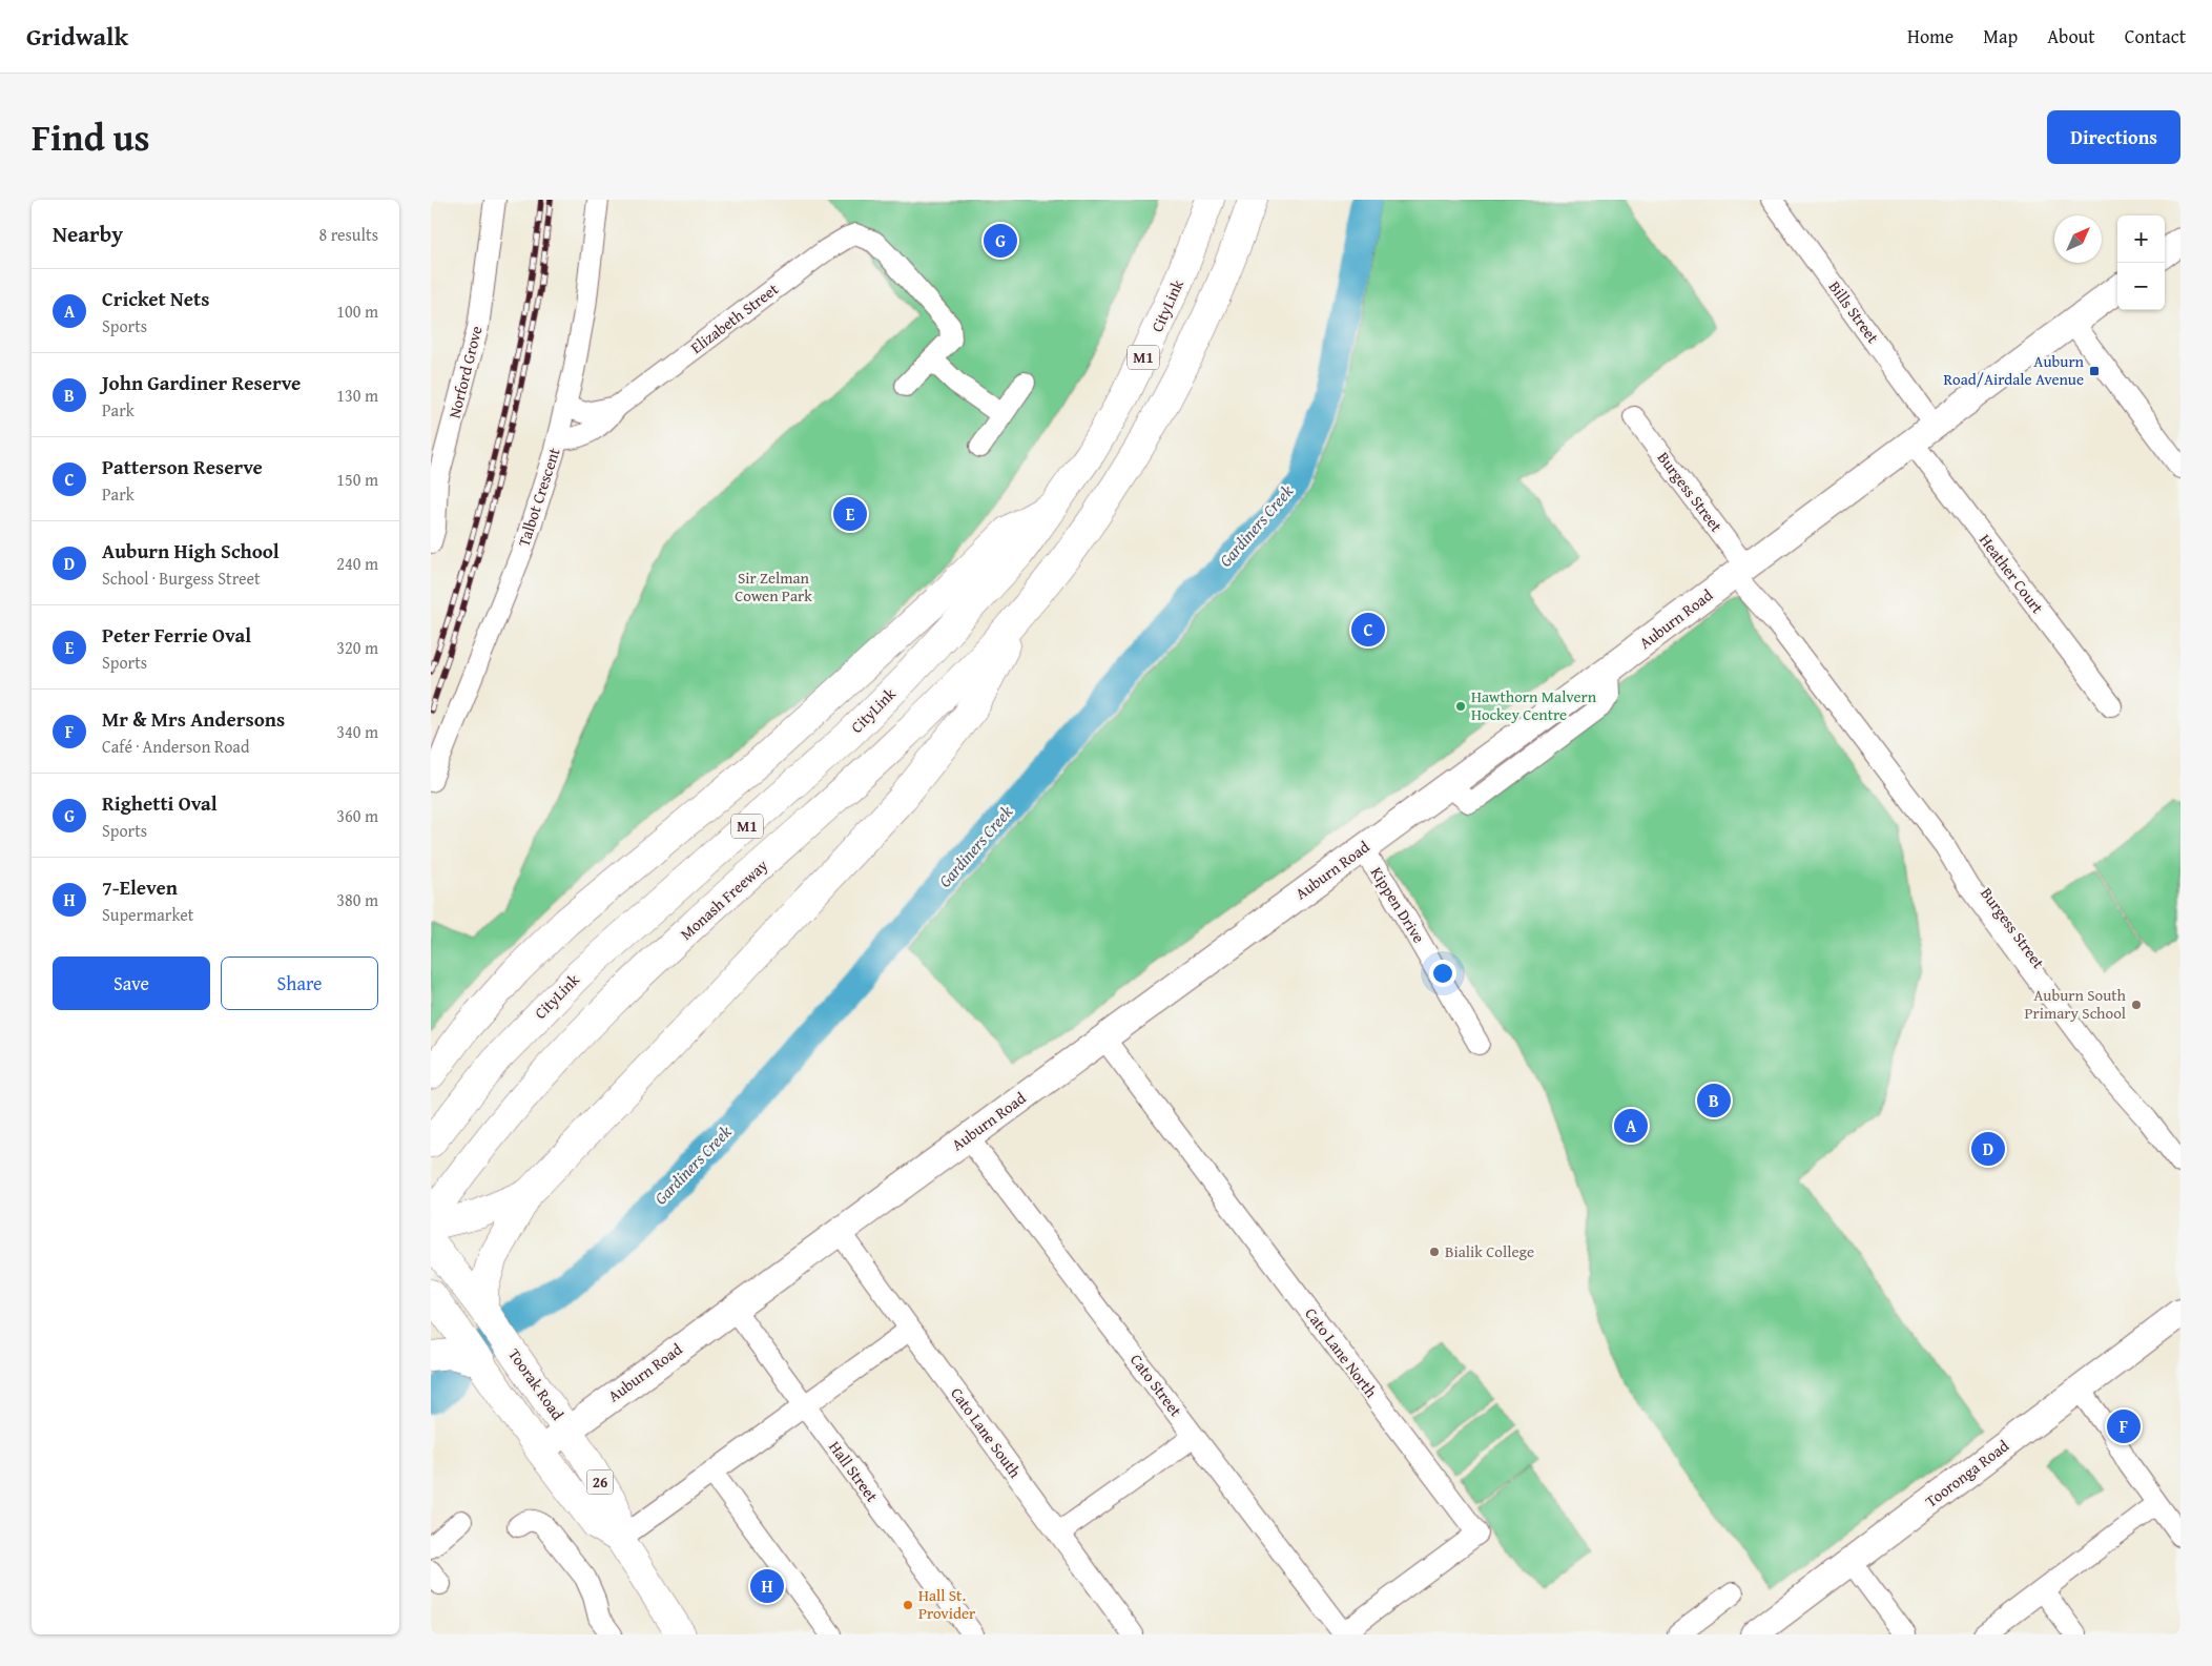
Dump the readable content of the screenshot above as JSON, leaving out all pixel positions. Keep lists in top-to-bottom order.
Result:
{
  "streets": {
    "highway": [
      "CityLink",
      "M1",
      "Monash Freeway",
      "Toorak Road",
      "26"
    ],
    "main road": ["Auburn Road", "Tooronga Road"],
    "street": [
      "Bills Street",
      "Elizabeth Street",
      "Norford Grove",
      "Burgess Street",
      "Talbot Crescent",
      "Heather Court",
      "Kippen Drive",
      "Cato Lane North",
      "Cato Street",
      "Cato Lane South",
      "Hall Street"
    ]
  },
  "crossings": [
    ["Bills Street", "Auburn Road"],
    ["Elizabeth Street", "Talbot Crescent"],
    ["M1", "Monash Freeway"],
    ["Burgess Street", "Auburn Road"],
    ["Heather Court", "Auburn Road"],
    ["Auburn Road", "Kippen Drive"],
    ["Auburn Road", "Cato Lane North"],
    ["Auburn Road", "Toorak Road"],
    ["Auburn Road", "Cato Street"],
    ["Auburn Road", "Cato Lane South"],
    ["Auburn Road", "Hall Street"],
    ["Cato Lane North", "Cato Street"]
  ],
  "water": ["Gardiners Creek"],
  "parks": ["Sir Zelman Cowen Park"],
  "places": {
    "transit": ["Auburn Road/Airdale Avenue"],
    "other": [
      "Hawthorn Malvern Hockey Centre",
      "Auburn South Primary School",
      "Bialik College",
      "Hall St. Provider"
    ]
  },
  "north": "top right",
  "page": {
    "header": "Gridwalk",
    "nav": [
      "Home",
      "Map",
      "About",
      "Contact"
    ],
    "title": "Find us",
    "buttons": [
      "Directions",
      ["Save", "Share"]
    ],
    "heading": ["Nearby", "8 results"],
    "map_buttons": ["+", "−"],
    "pins": [
      "G",
      "E",
      "C",
      "B",
      "A",
      "D",
      "F",
      "H"
    ],
    "list": [
      {
        "mark": "A",
        "name": "Cricket Nets",
        "note": "Sports",
        "value": "100 m"
      },
      {
        "mark": "B",
        "name": "John Gardiner Reserve",
        "note": "Park",
        "value": "130 m"
      },
      {
        "mark": "C",
        "name": "Patterson Reserve",
        "note": "Park",
        "value": "150 m"
      },
      {
        "mark": "D",
        "name": "Auburn High School",
        "note": "School · Burgess Street",
        "value": "240 m"
      },
      {
        "mark": "E",
        "name": "Peter Ferrie Oval",
        "note": "Sports",
        "value": "320 m"
      },
      {
        "mark": "F",
        "name": "Mr & Mrs Andersons",
        "note": "Café · Anderson Road",
        "value": "340 m"
      },
      {
        "mark": "G",
        "name": "Righetti Oval",
        "note": "Sports",
        "value": "360 m"
      },
      {
        "mark": "H",
        "name": "7-Eleven",
        "note": "Supermarket",
        "value": "380 m"
      }
    ]
  }
}
